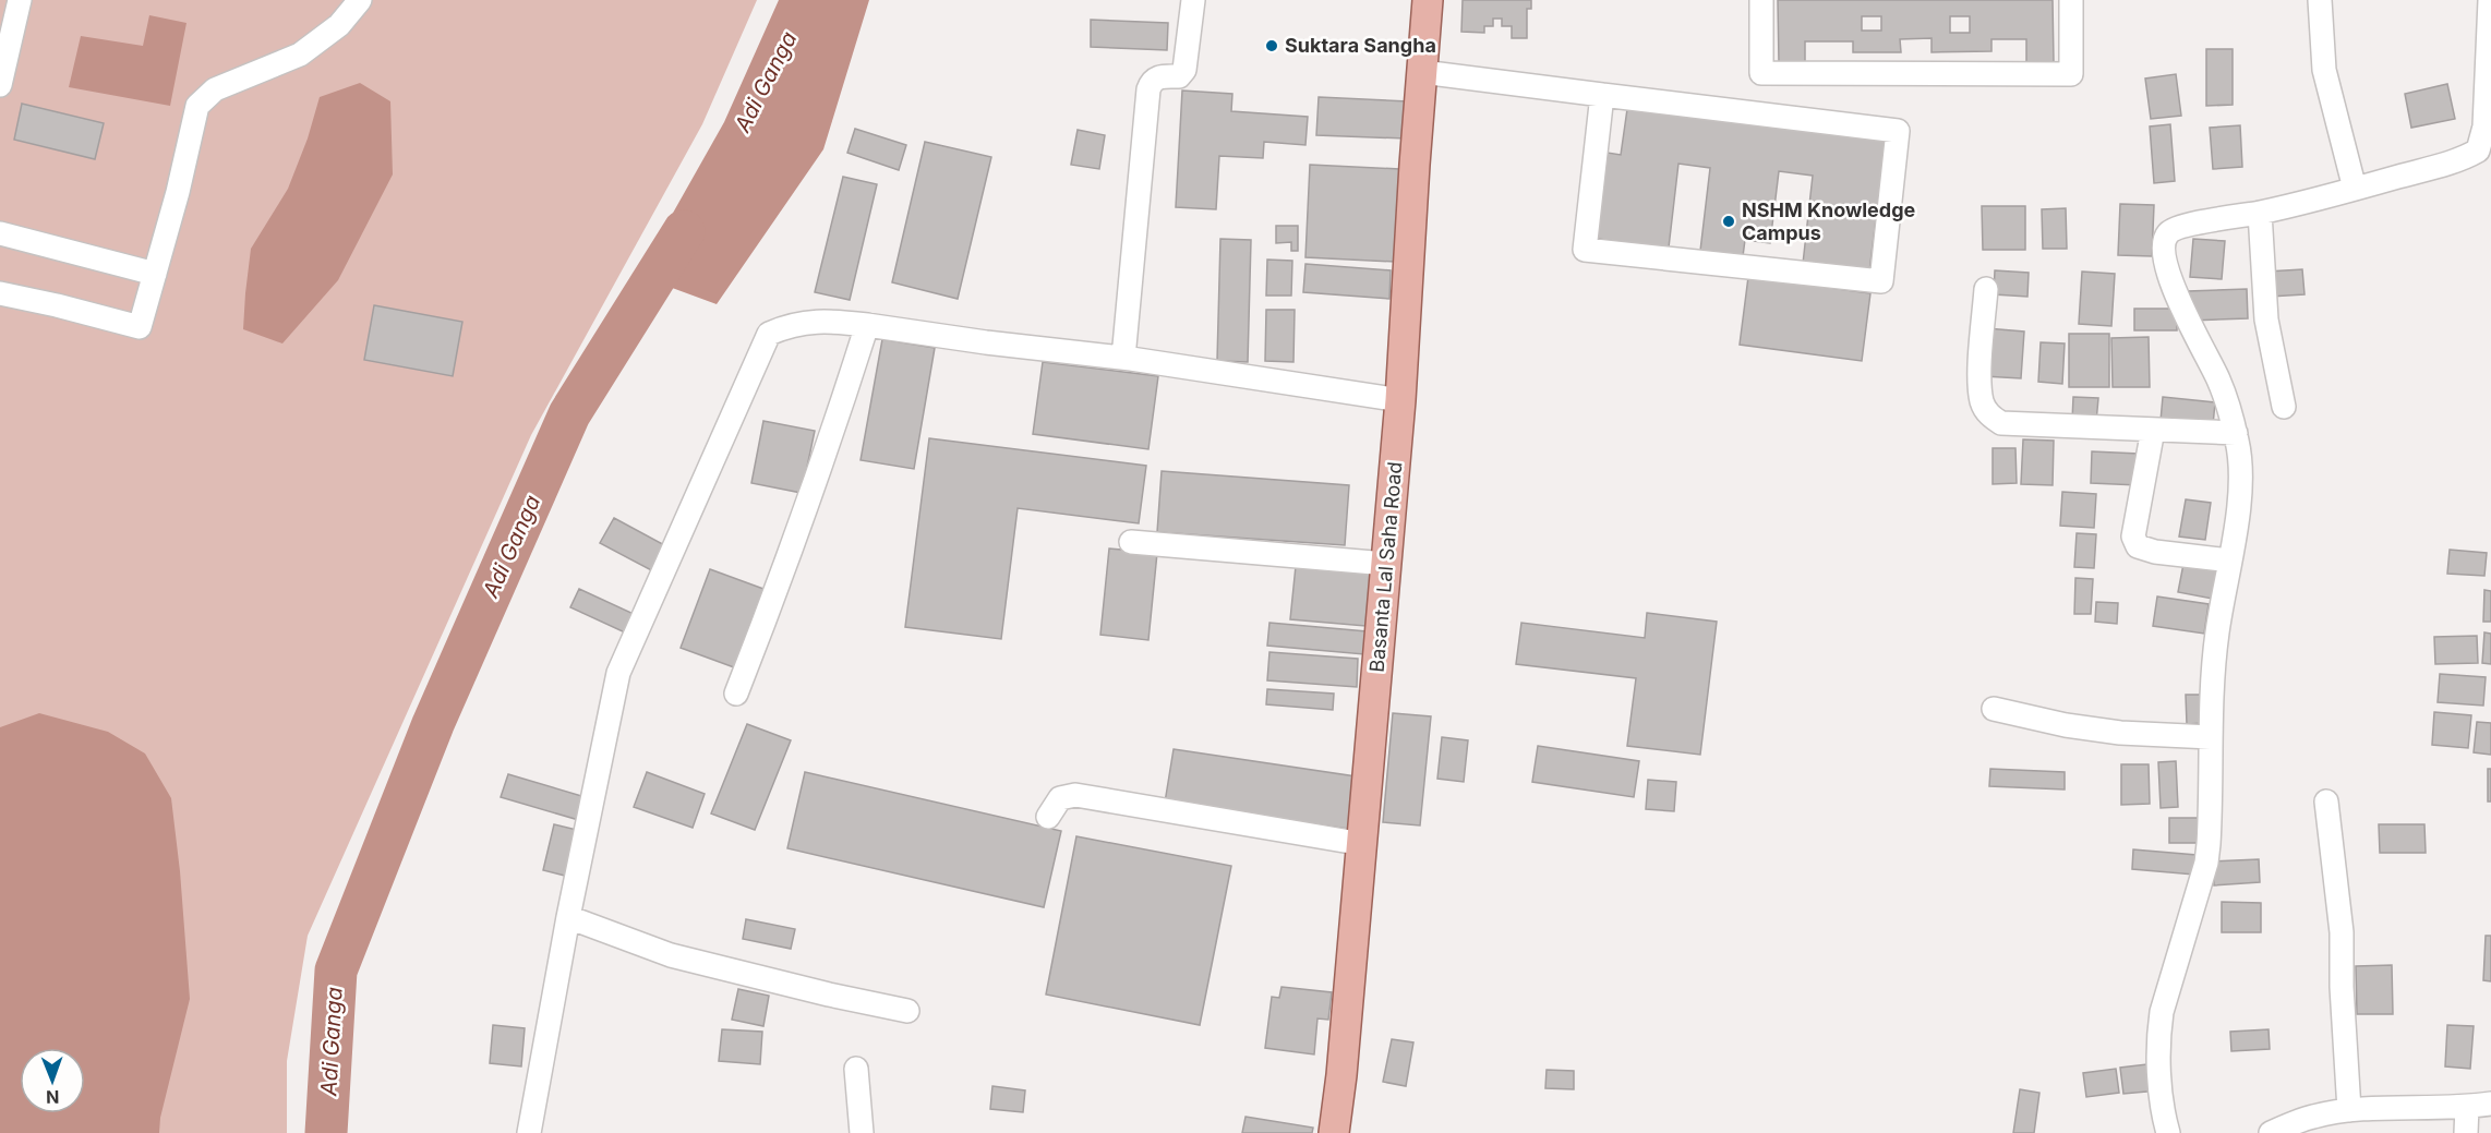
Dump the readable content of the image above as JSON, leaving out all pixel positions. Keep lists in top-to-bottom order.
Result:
{
  "streets": {
    "main road": ["Basanta Lal Saha Road"]
  },
  "water": ["Adi Ganga"],
  "places": ["Suktara Sangha", "NSHM Knowledge Campus"],
  "north": "bottom"
}
